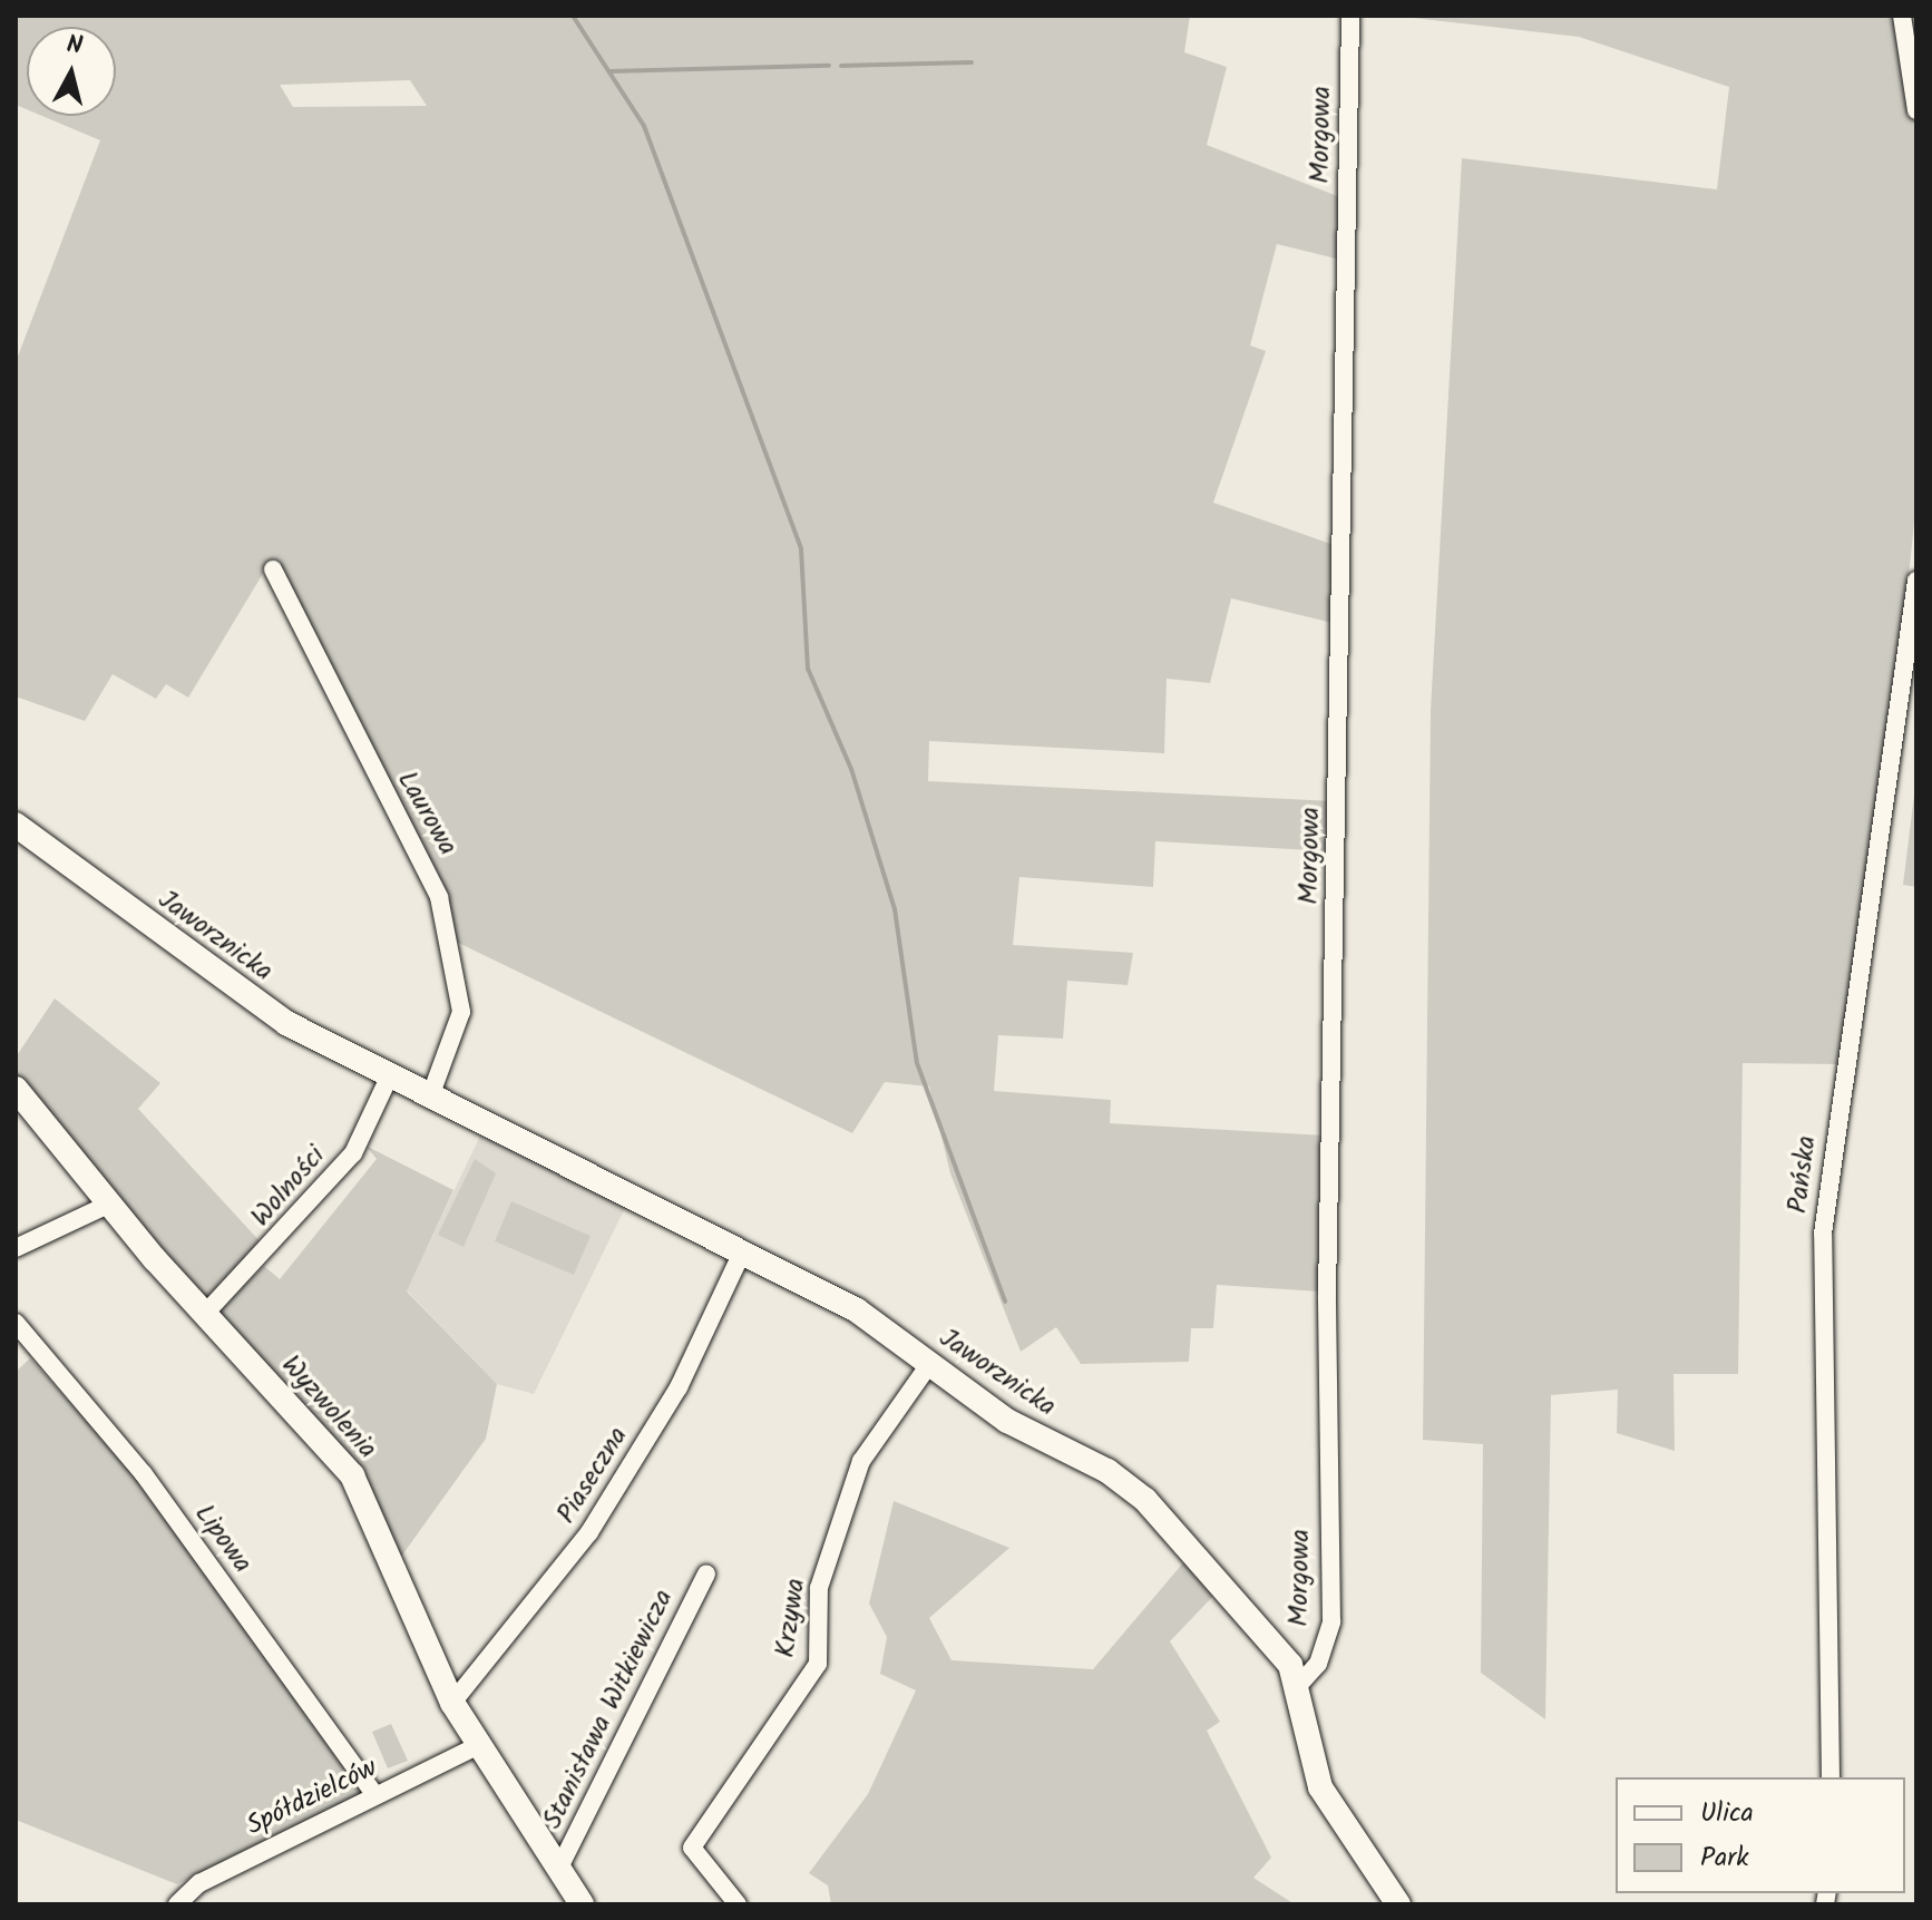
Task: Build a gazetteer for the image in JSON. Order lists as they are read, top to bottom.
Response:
{
  "streets": {
    "street": [
      "Morgowa",
      "Laurowa",
      "Jaworznicka",
      "Pańska",
      "Wolności",
      "Wyzwolenia",
      "Piaseczna",
      "Lipowa",
      "Krzywa",
      "Stanisława Witkiewicza",
      "Spółdzielców"
    ]
  },
  "crossings": [
    ["Morgowa", "Jaworznicka"],
    ["Laurowa", "Jaworznicka"],
    ["Jaworznicka", "Wolności"],
    ["Jaworznicka", "Piaseczna"],
    ["Jaworznicka", "Krzywa"],
    ["Wolności", "Wyzwolenia"],
    ["Wyzwolenia", "Piaseczna"],
    ["Wyzwolenia", "Stanisława Witkiewicza"],
    ["Wyzwolenia", "Spółdzielców"],
    ["Lipowa", "Spółdzielców"]
  ],
  "legend": ["Ulica", "Park"],
  "north": "top"
}
